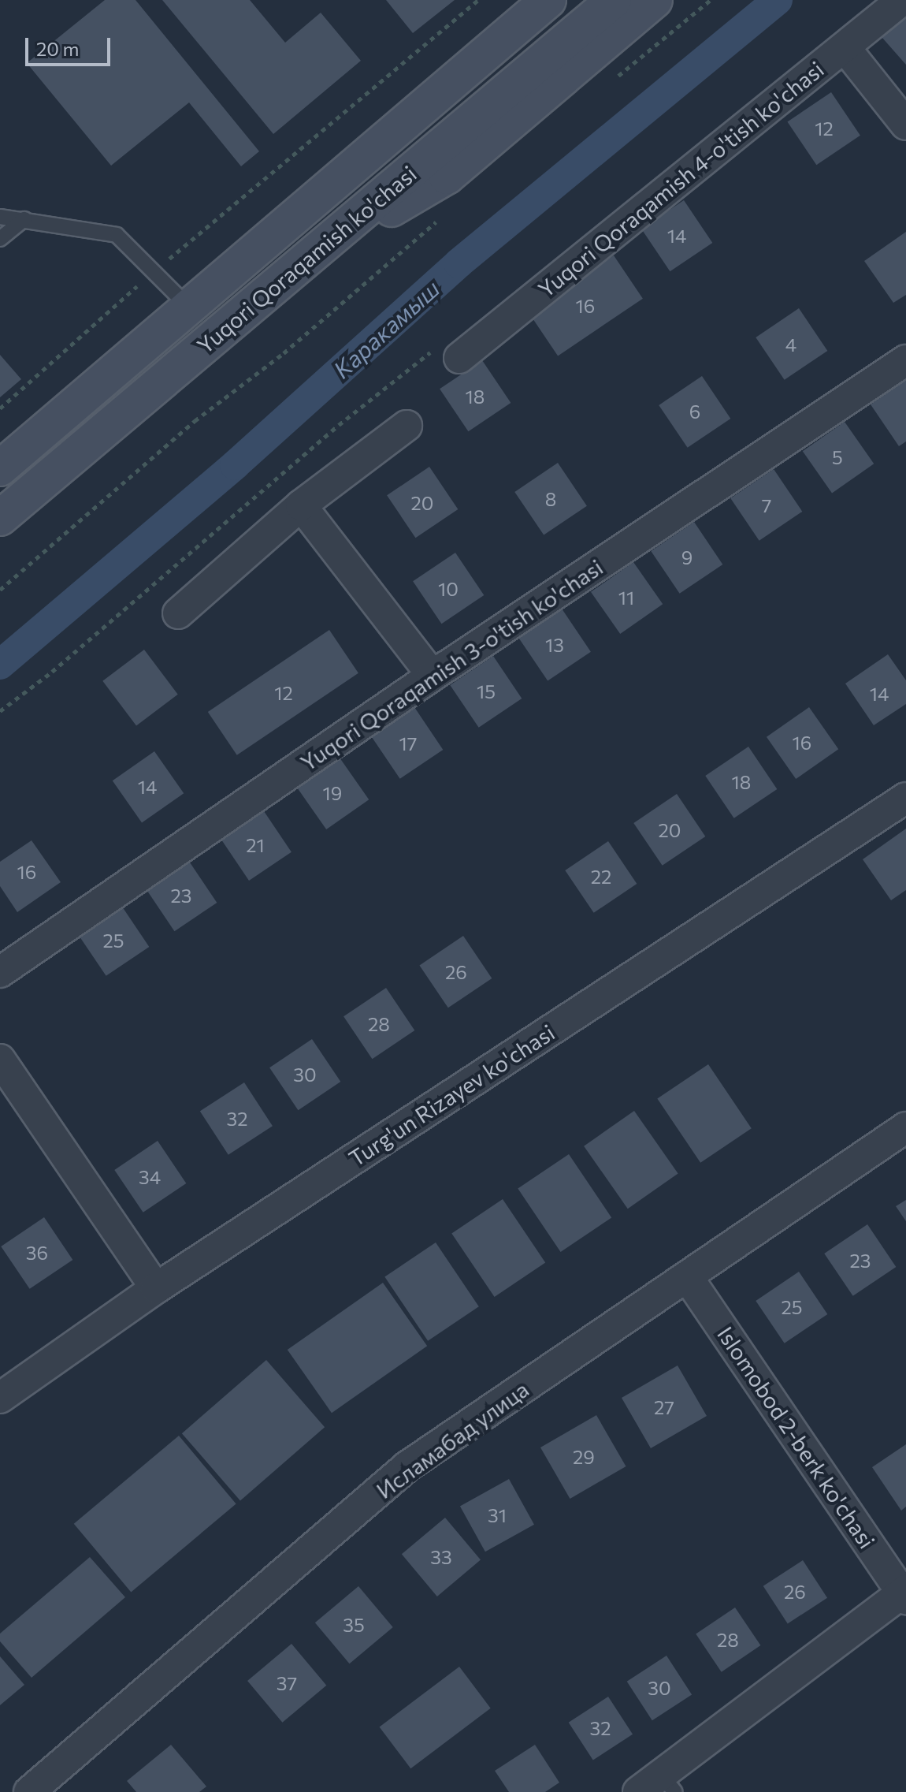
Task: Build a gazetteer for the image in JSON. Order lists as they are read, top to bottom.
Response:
{
  "streets": {
    "main road": ["Yuqori Qoraqamish ko'chasi"],
    "street": [
      "Yuqori Qoraqamish 4-o'tish ko'chasi",
      "Yuqori Qoraqamish 3-o'tish ko'chasi",
      "Turg'un Rizayev ko'chasi",
      "Islomobod 2-berk ko'chasi",
      "Исламабад улица"
    ]
  },
  "crossings": [
    ["Islomobod 2-berk ko'chasi", "Исламабад улица"]
  ],
  "water": ["Каракамыш"],
  "house_numbers": [
    "12",
    "14",
    "16",
    "4",
    "18",
    "6",
    "5",
    "8",
    "20",
    "7",
    "9",
    "10",
    "11",
    "13",
    "15",
    "12",
    "14",
    "16",
    "17",
    "18",
    "14",
    "19",
    "20",
    "21",
    "16",
    "22",
    "23",
    "25",
    "26",
    "28",
    "30",
    "32",
    "34",
    "36",
    "23",
    "25",
    "27",
    "29",
    "31",
    "33",
    "26",
    "35",
    "28",
    "37",
    "30",
    "32"
  ],
  "scale_bar": "20 m"
}
